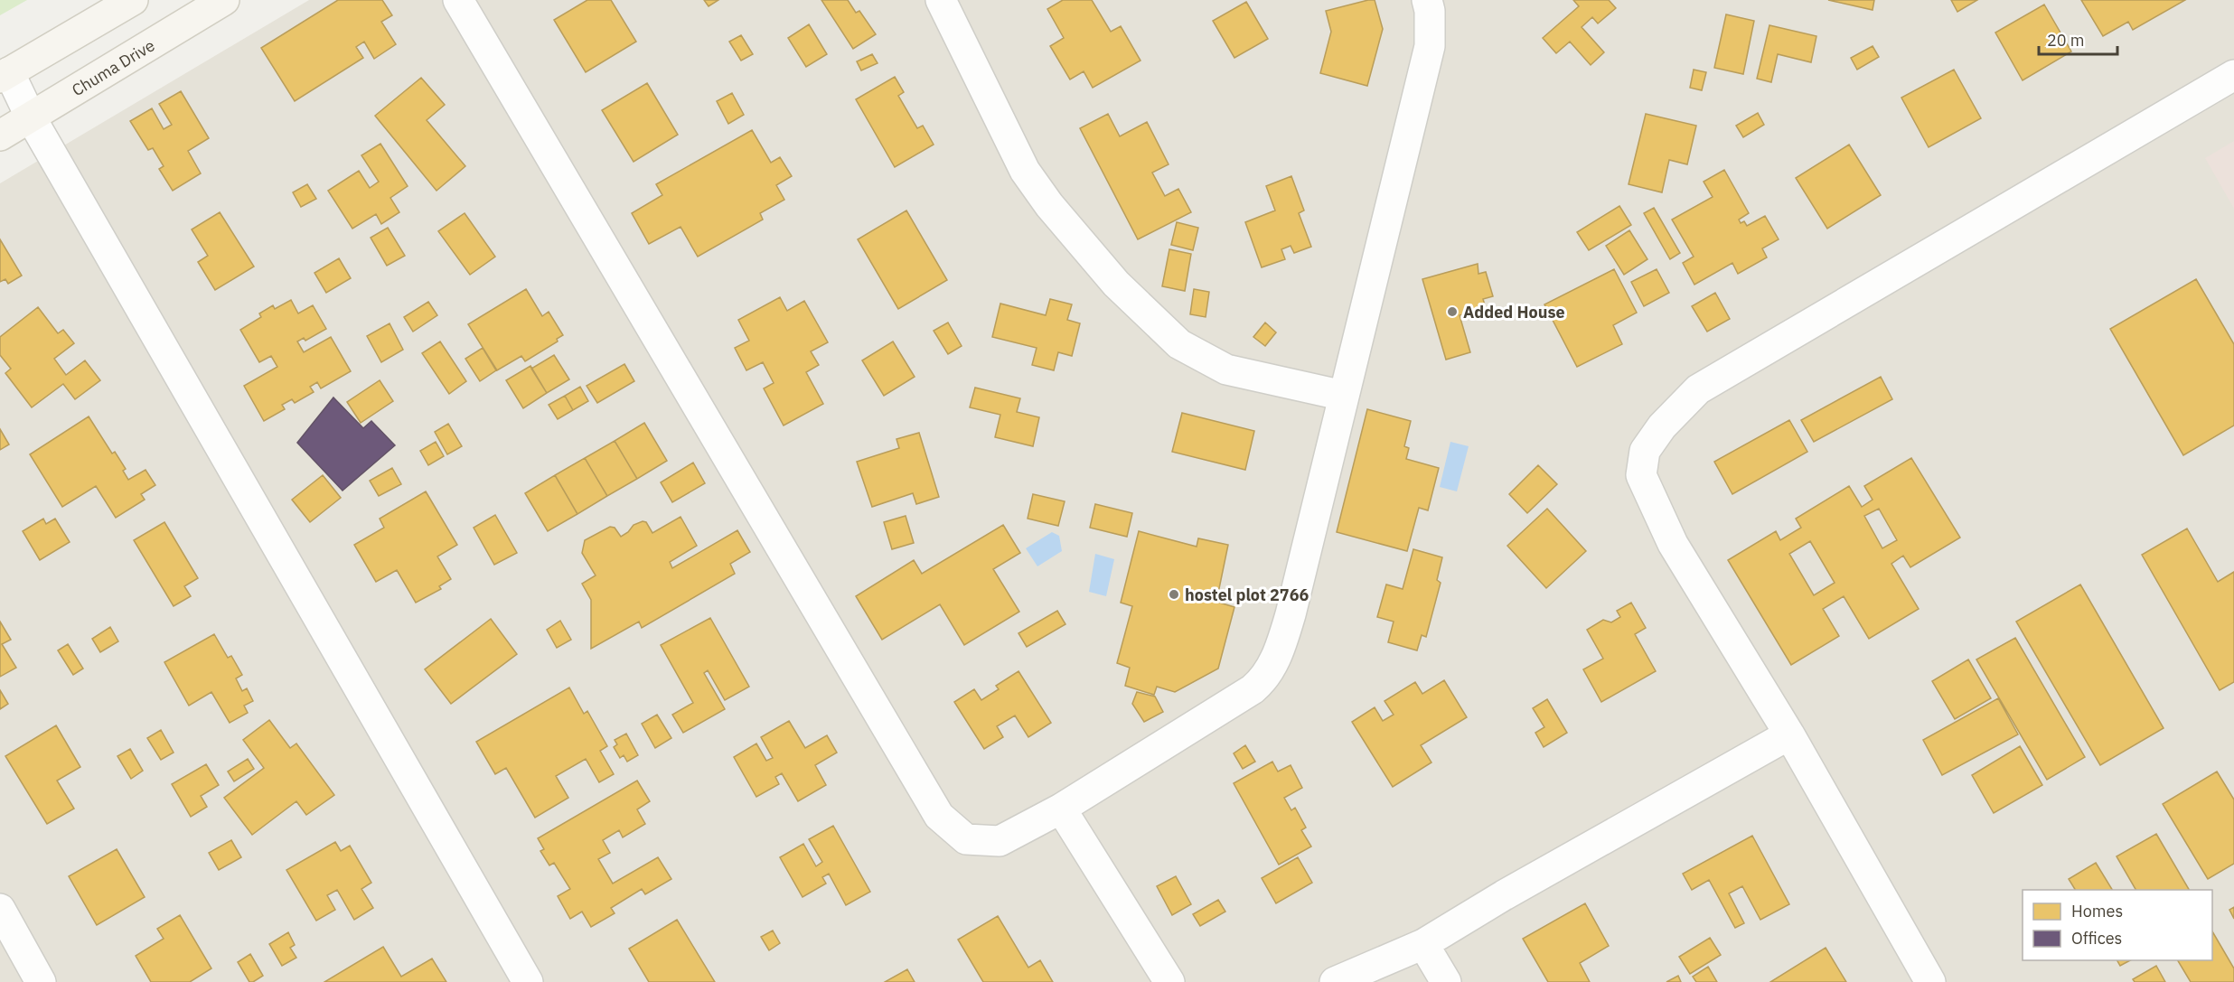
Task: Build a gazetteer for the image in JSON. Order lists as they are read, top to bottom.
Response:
{
  "streets": {
    "main road": ["Chuma Drive"]
  },
  "places": ["Added House", "hostel plot 2766"],
  "legend": ["Homes", "Offices"],
  "scale_bar": "20 m"
}
